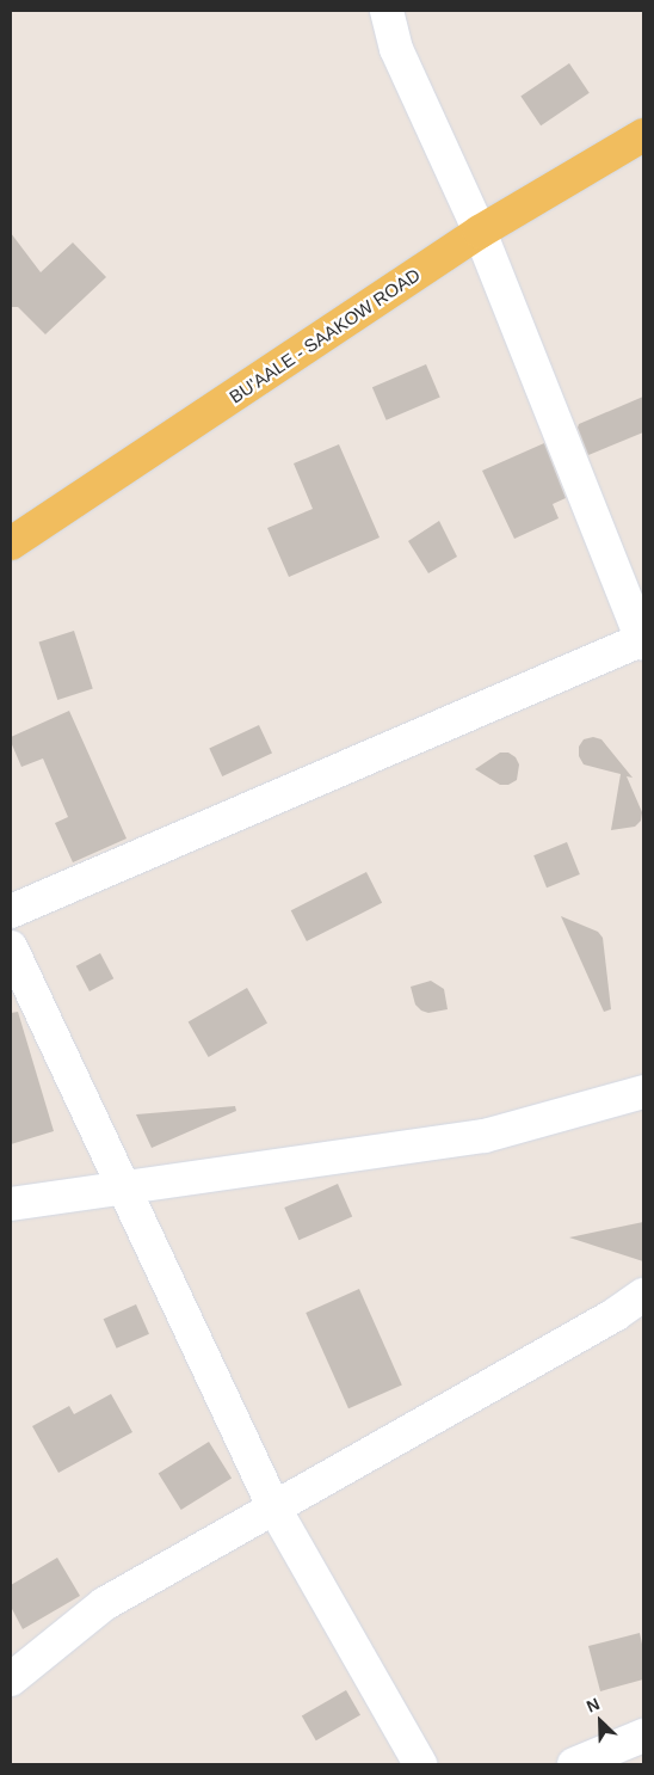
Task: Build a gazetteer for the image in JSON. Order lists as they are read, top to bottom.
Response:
{
  "streets": {
    "main road": ["BU'AALE - SAAKOW ROAD"]
  },
  "north": "top left"
}
